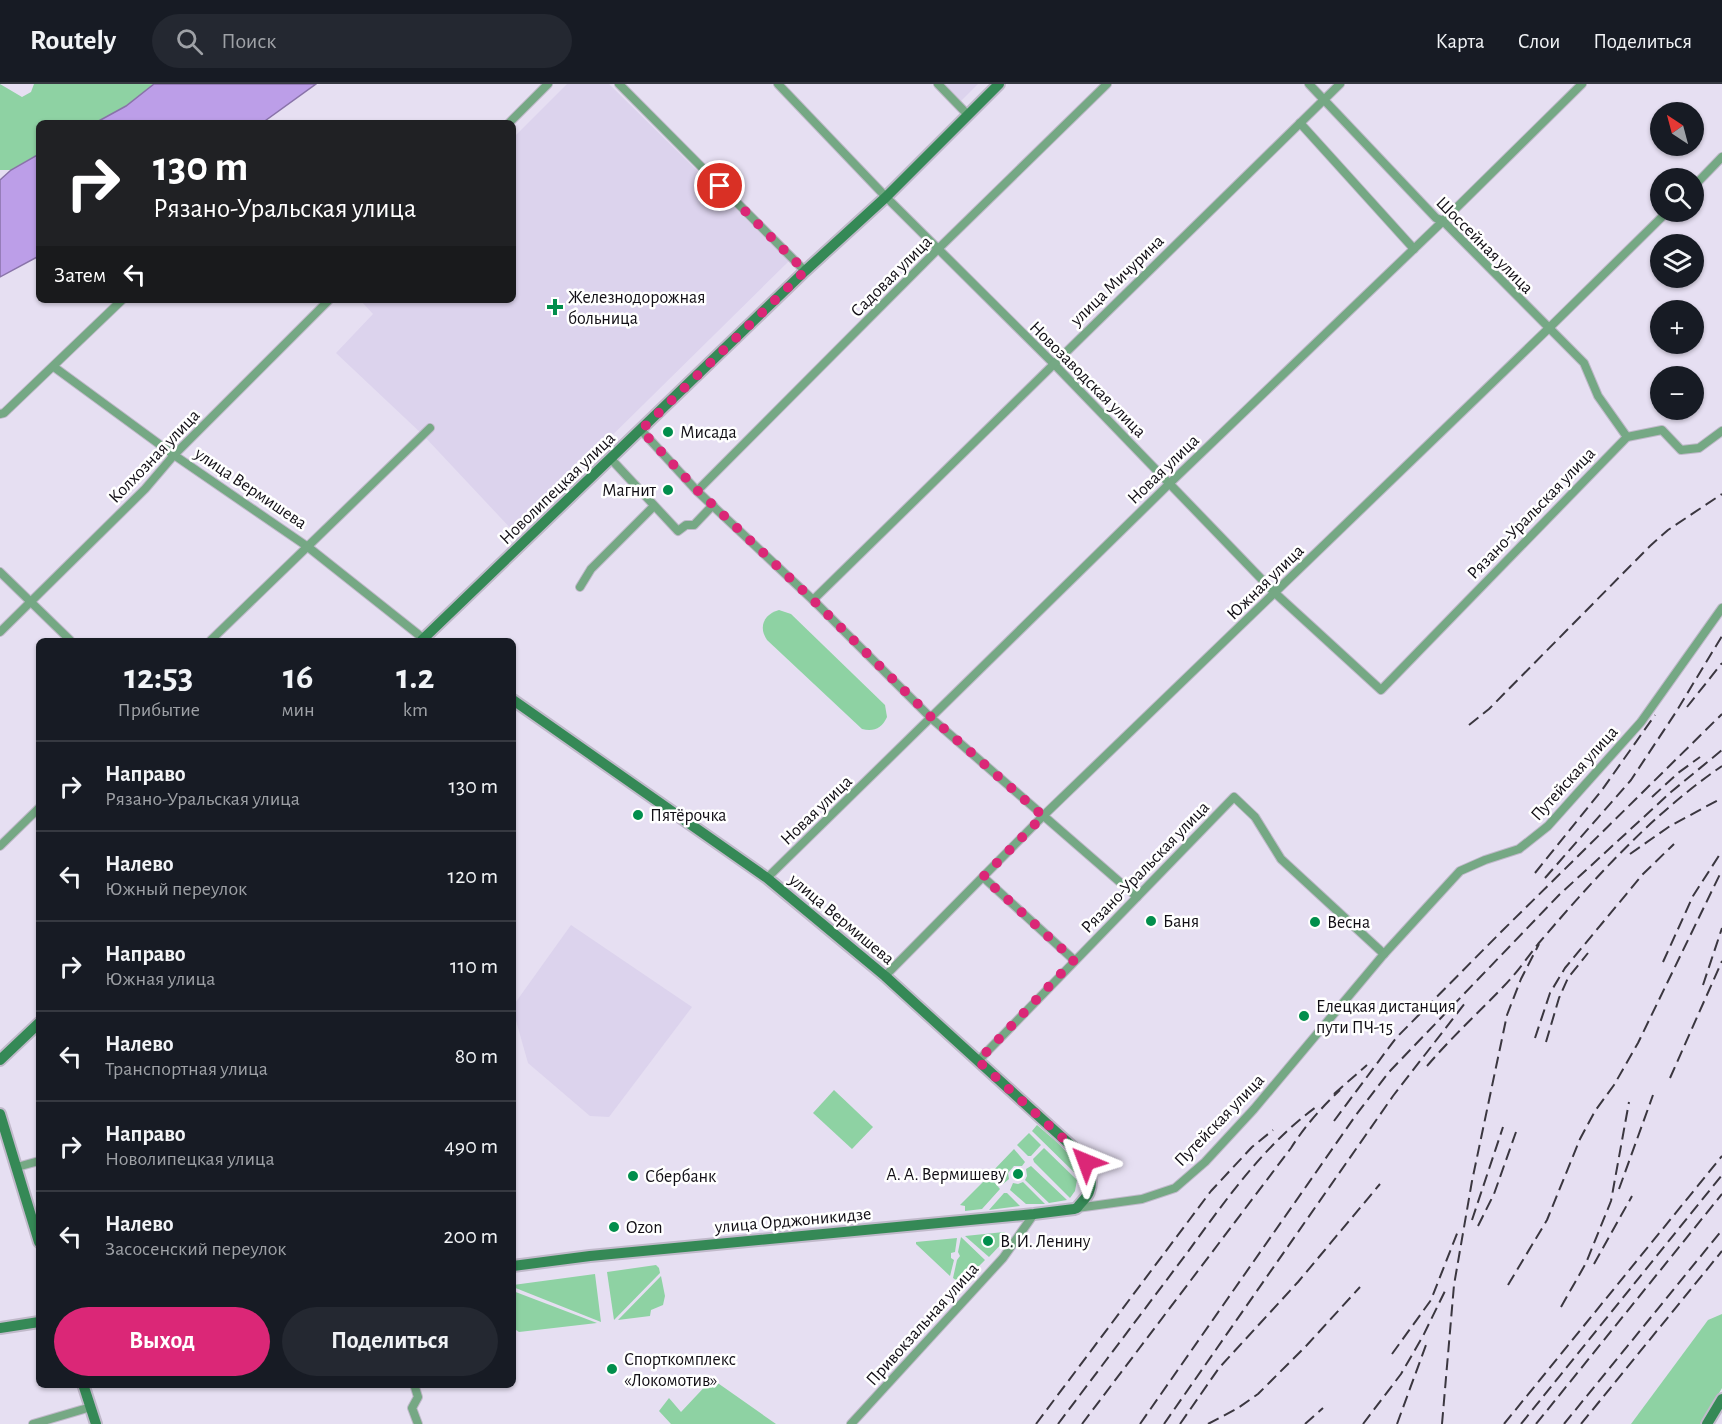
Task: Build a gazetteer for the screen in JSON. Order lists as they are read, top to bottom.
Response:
{
  "streets": {
    "street": [
      "Шоссейная улица",
      "Садовая улица",
      "улица Мичурина",
      "Новозаводская улица",
      "Колхозная улица",
      "Новая улица",
      "улица Вермишева",
      "Новолипецкая улица",
      "Рязано-Уральская улица",
      "Южная улица",
      "Путейская улица",
      "улица Орджоникидзе",
      "Привокзальная улица"
    ]
  },
  "crossings": [
    ["Шоссейная улица", "улица Мичурина"],
    ["Шоссейная улица", "Новая улица"],
    ["Шоссейная улица", "Рязано-Уральская улица"],
    ["Шоссейная улица", "Южная улица"],
    ["Садовая улица", "Новозаводская улица"],
    ["улица Мичурина", "Новозаводская улица"],
    ["Новозаводская улица", "Новая улица"],
    ["Новозаводская улица", "Новолипецкая улица"],
    ["Новозаводская улица", "Рязано-Уральская улица"],
    ["Новозаводская улица", "Южная улица"],
    ["Колхозная улица", "улица Вермишева"],
    ["Новая улица", "улица Вермишева"],
    ["улица Вермишева", "Рязано-Уральская улица"],
    ["улица Вермишева", "Южная улица"],
    ["улица Вермишева", "Путейская улица"],
    ["улица Вермишева", "улица Орджоникидзе"],
    ["Рязано-Уральская улица", "Путейская улица"],
    ["Путейская улица", "улица Орджоникидзе"],
    ["улица Орджоникидзе", "Привокзальная улица"]
  ],
  "places": {
    "health": ["Железнодорожная больница"],
    "other": [
      "Мисада",
      "Магнит",
      "Пятёрочка",
      "Баня",
      "Весна",
      "Елецкая дистанция пути ПЧ-15",
      "А. А. Вермишеву",
      "Сбербанк",
      "Ozon",
      "В. И. Ленину",
      "Спорткомплекс «Локомотив»"
    ]
  },
  "north": "top left",
  "page": {
    "header": "Routely",
    "search": "Поиск",
    "nav": ["Карта", "Слои", "Поделиться"],
    "map_buttons": ["+", "−"],
    "turn": ["130 m", "Рязано-Уральская улица"],
    "then": "Затем",
    "eta": [
      "12:53",
      "Прибытие",
      "16",
      "мин",
      "1.2",
      "km"
    ],
    "list": [
      {
        "name": "Направо",
        "note": "Рязано-Уральская улица",
        "value": "130 m"
      },
      {
        "name": "Налево",
        "note": "Южный переулок",
        "value": "120 m"
      },
      {
        "name": "Направо",
        "note": "Южная улица",
        "value": "110 m"
      },
      {
        "name": "Налево",
        "note": "Транспортная улица",
        "value": "80 m"
      },
      {
        "name": "Направо",
        "note": "Новолипецкая улица",
        "value": "490 m"
      },
      {
        "name": "Налево",
        "note": "Засосенский переулок",
        "value": "200 m"
      }
    ],
    "buttons": ["Выход", "Поделиться"]
  }
}
